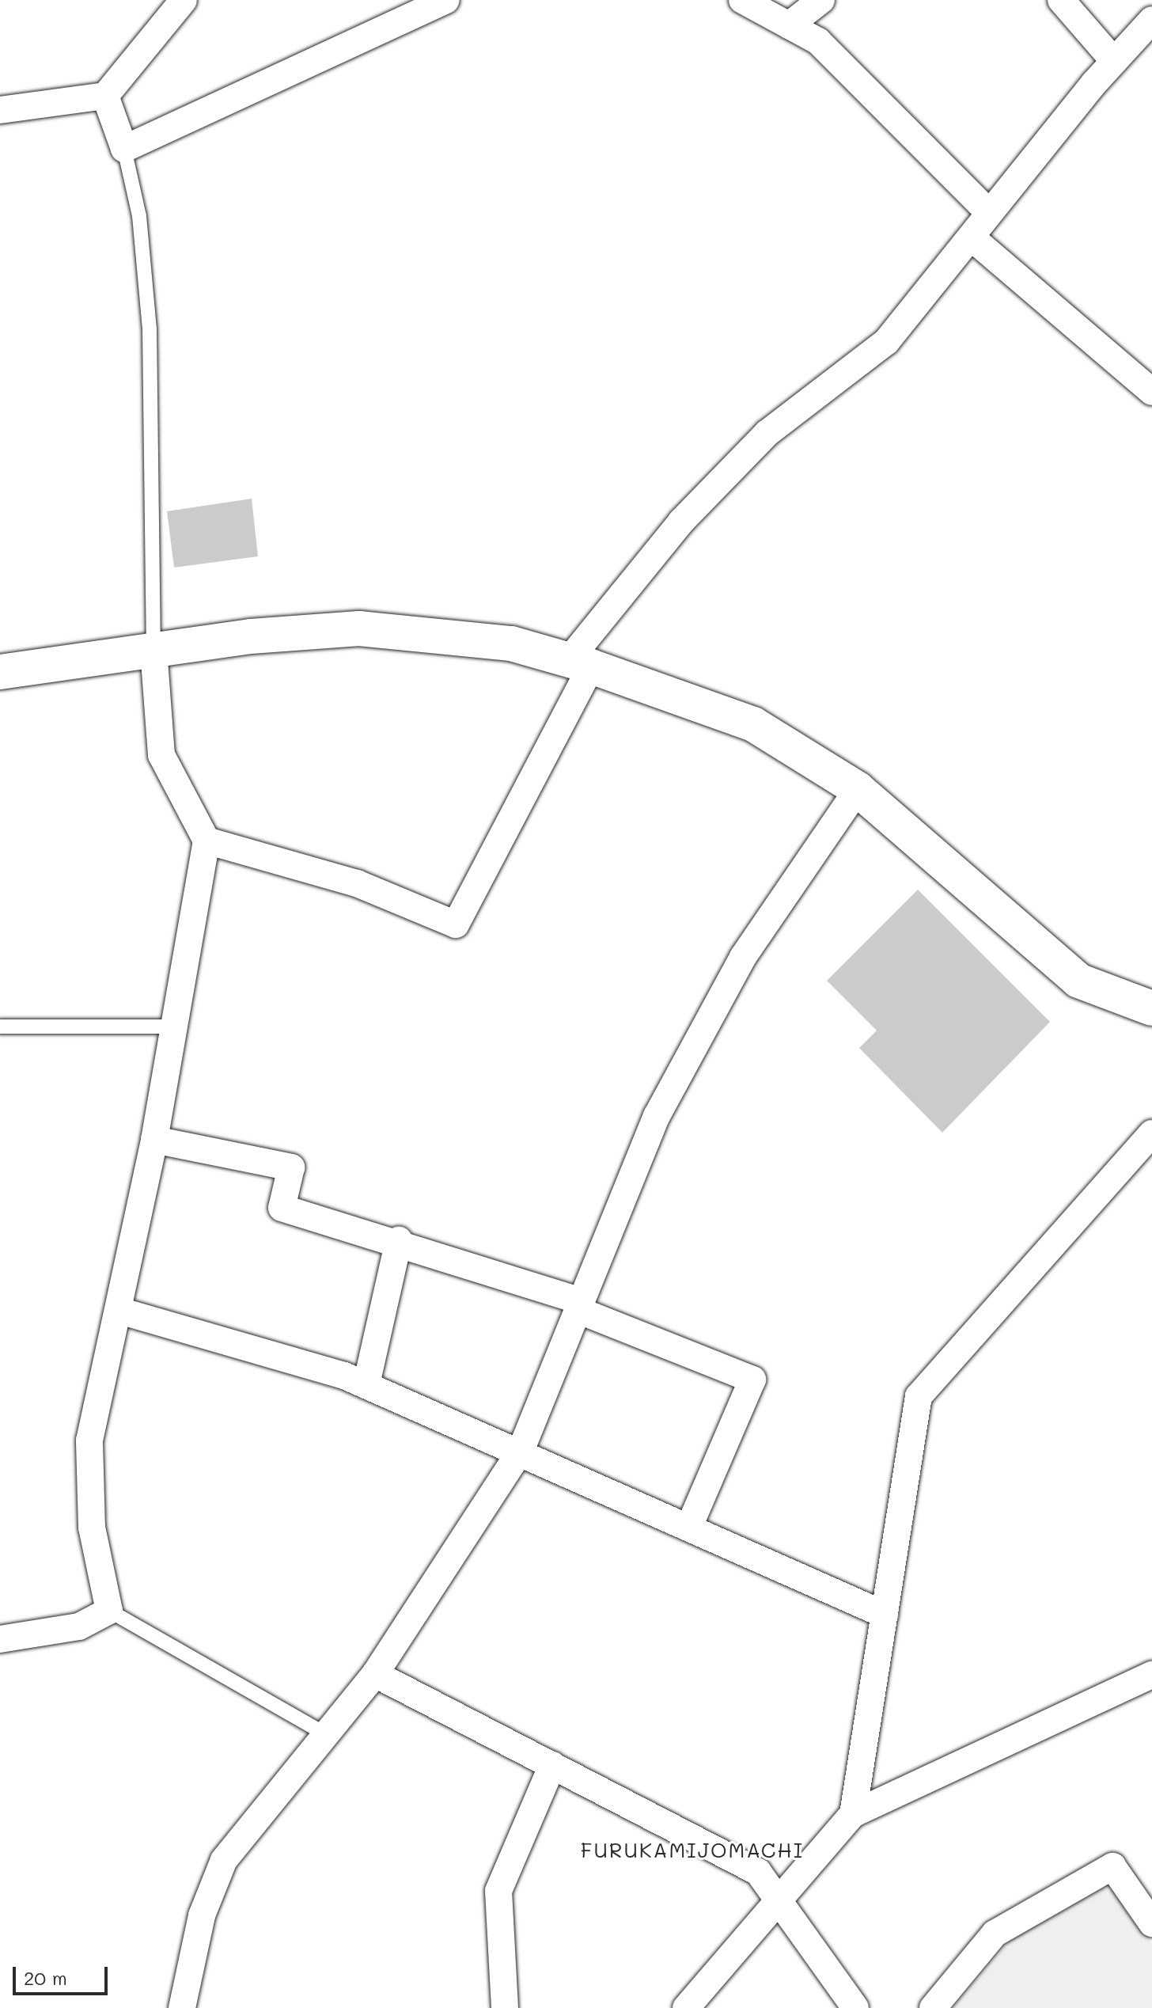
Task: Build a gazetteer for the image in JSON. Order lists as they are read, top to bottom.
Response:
{
  "districts": ["FURUKAMIJOMACHI"],
  "scale_bar": "20 m"
}
